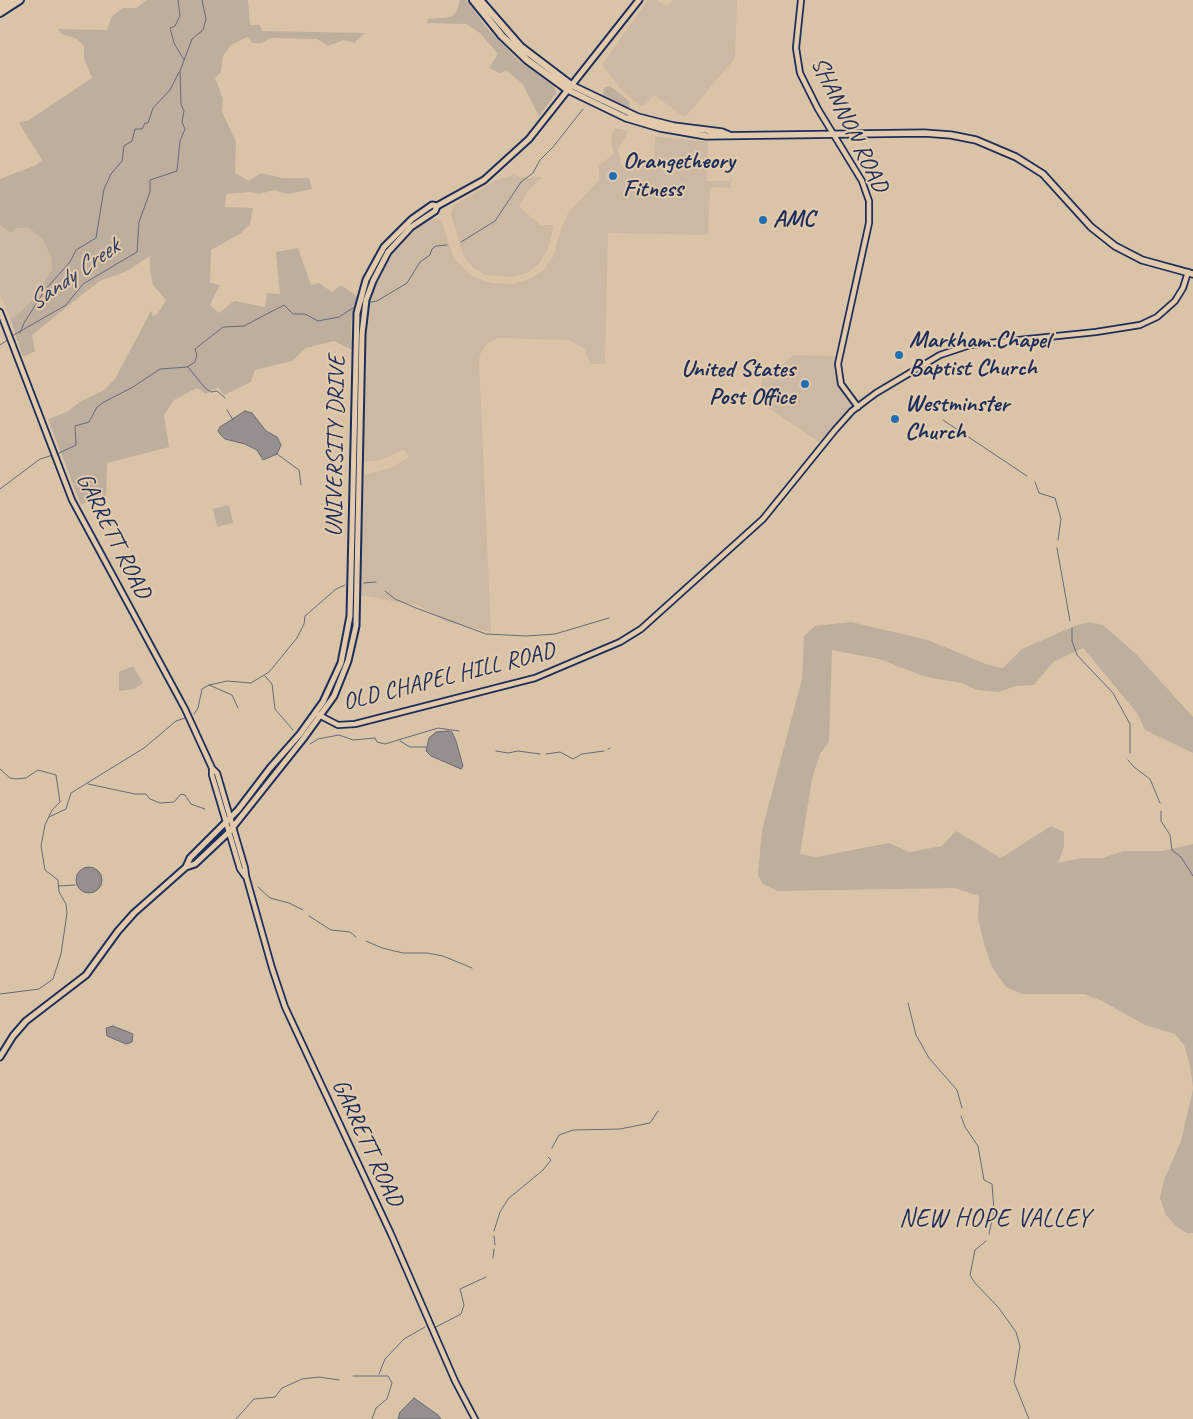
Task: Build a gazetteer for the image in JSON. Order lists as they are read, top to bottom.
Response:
{
  "streets": {
    "main road": ["UNIVERSITY DRIVE", "OLD CHAPEL HILL ROAD"],
    "street": ["SHANNON ROAD", "GARRETT ROAD"]
  },
  "crossings": [
    ["SHANNON ROAD", "OLD CHAPEL HILL ROAD"],
    ["UNIVERSITY DRIVE", "OLD CHAPEL HILL ROAD"],
    ["GARRETT ROAD", "OLD CHAPEL HILL ROAD"]
  ],
  "districts": ["NEW HOPE VALLEY"],
  "water": ["Sandy Creek"],
  "places": [
    "Orangetheory Fitness",
    "AMC",
    "Markham Chapel Baptist Church",
    "United States Post Office",
    "Westminster Church"
  ]
}
